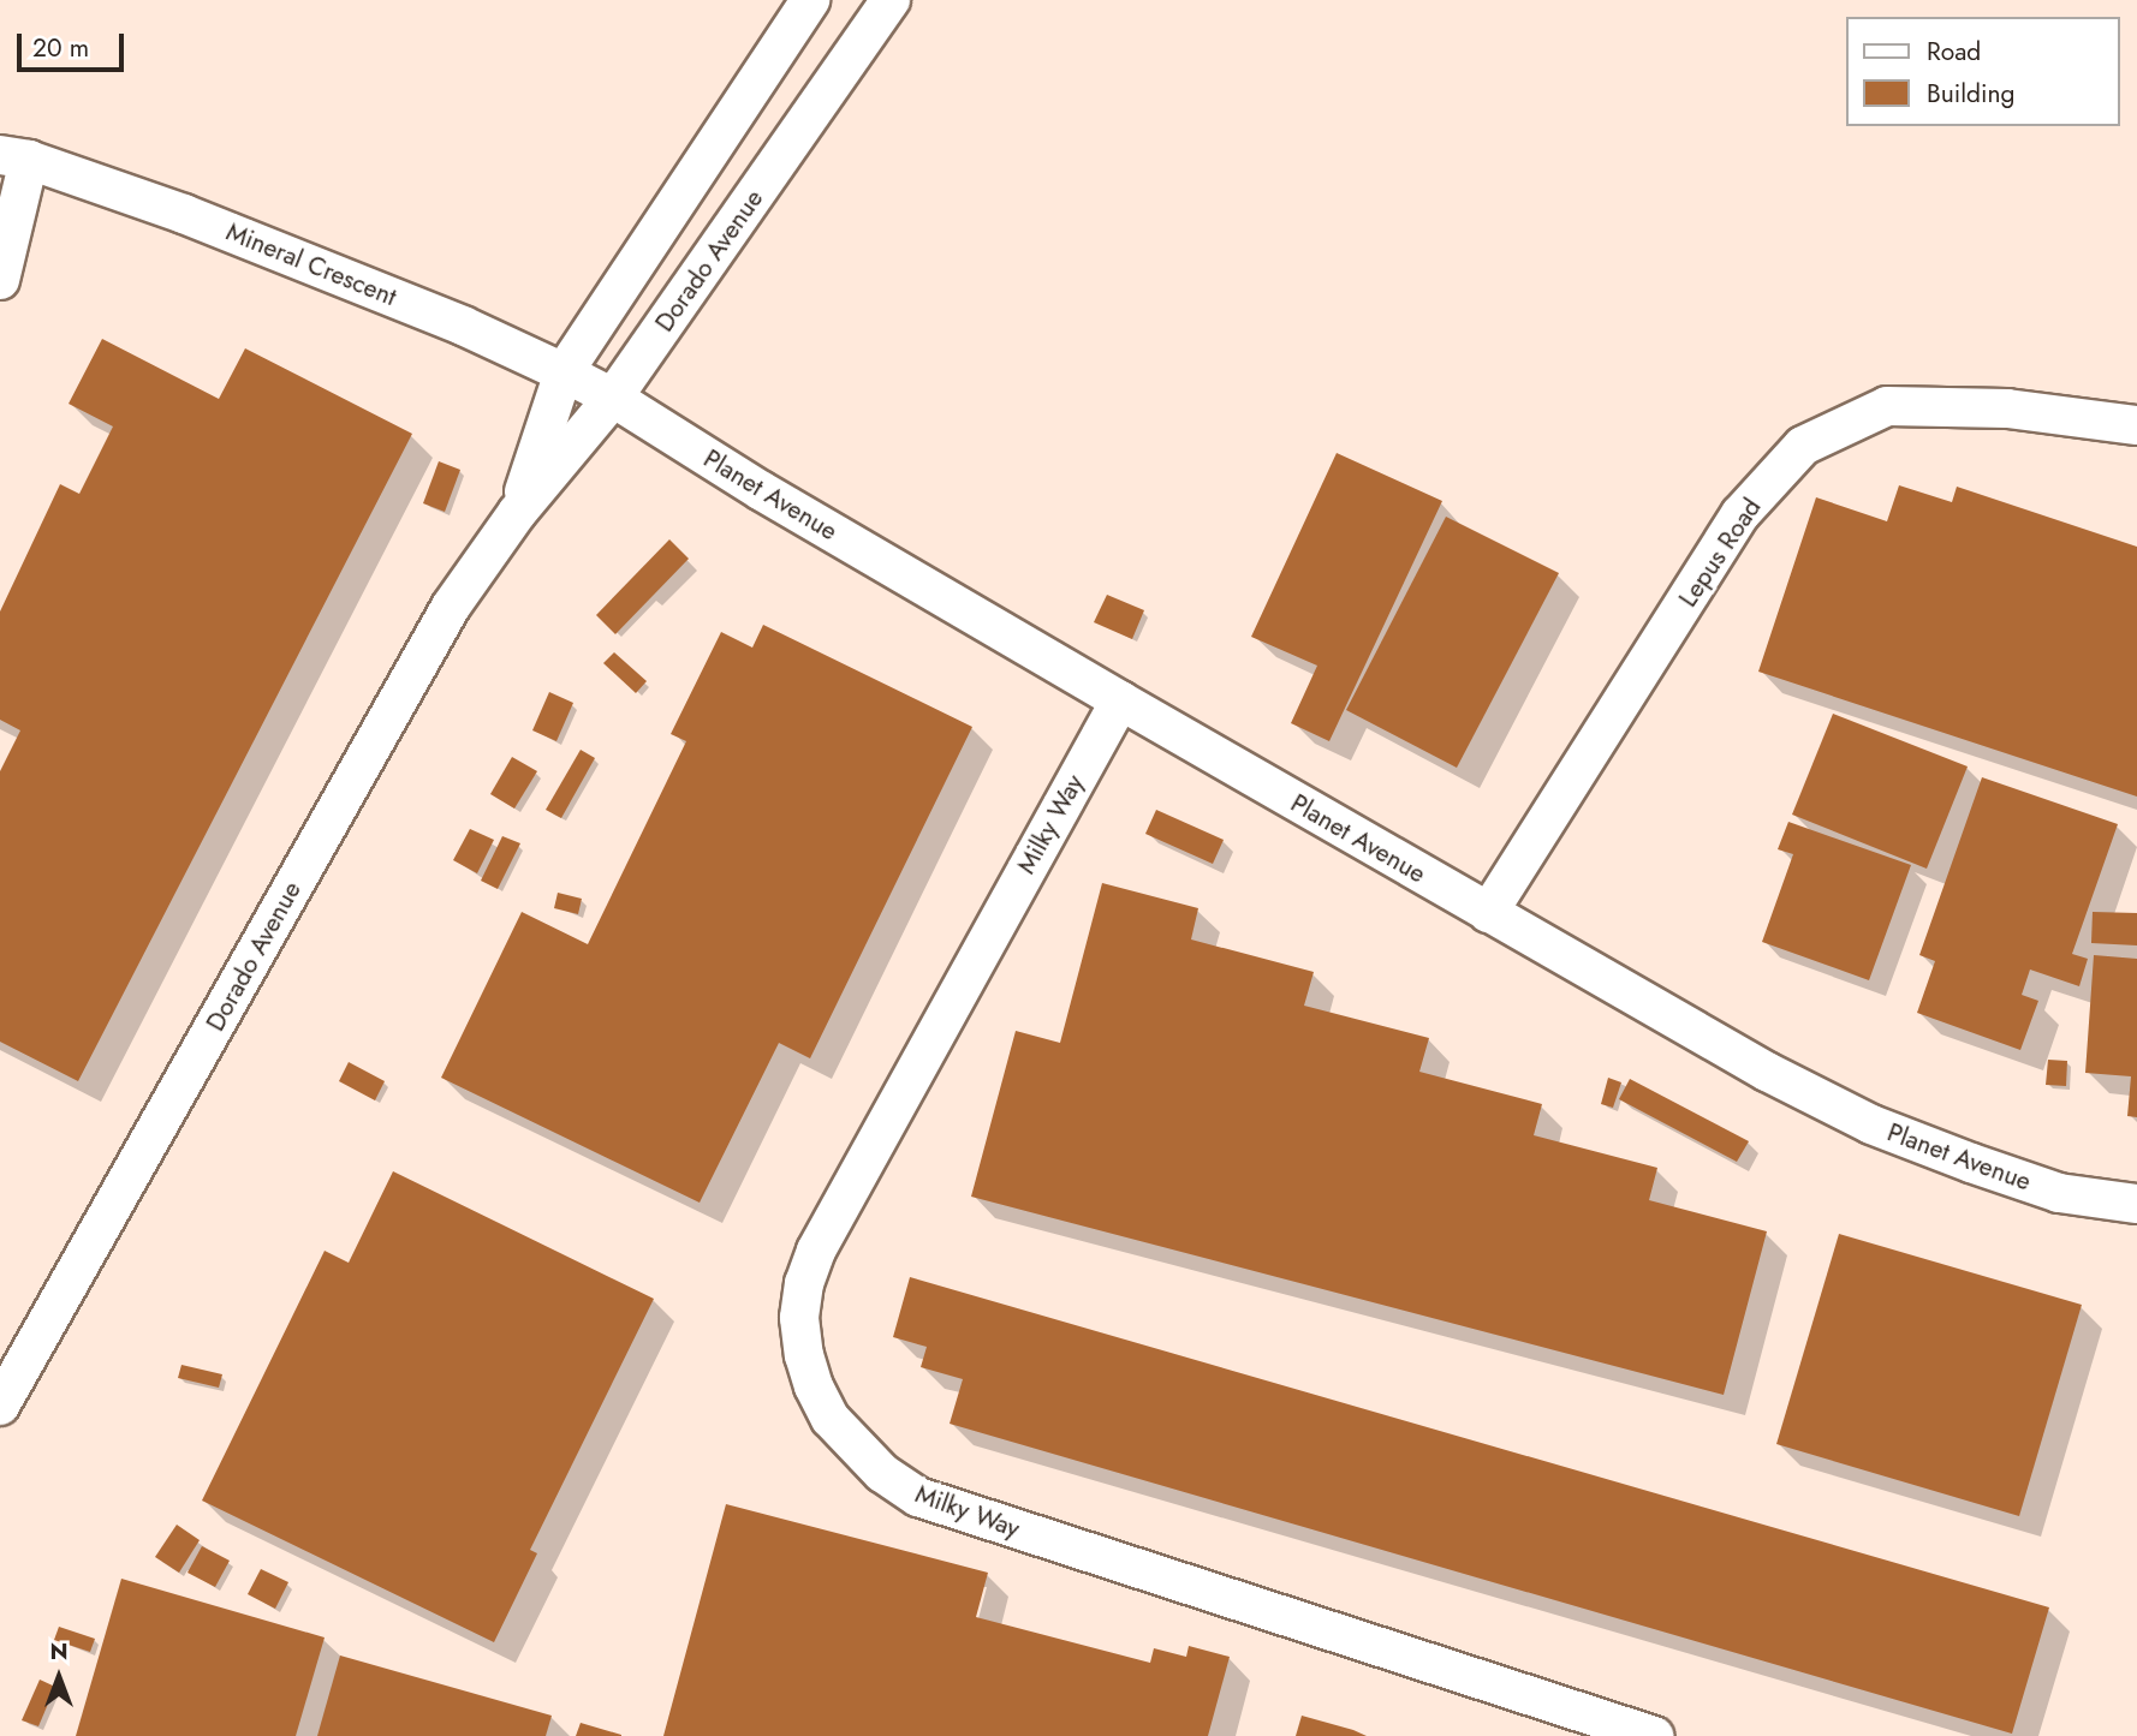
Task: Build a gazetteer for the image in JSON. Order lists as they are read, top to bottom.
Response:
{
  "streets": {
    "street": [
      "Dorado Avenue",
      "Mineral Crescent",
      "Planet Avenue",
      "Lepus Road",
      "Milky Way"
    ]
  },
  "crossings": [
    ["Dorado Avenue", "Mineral Crescent"],
    ["Dorado Avenue", "Planet Avenue"],
    ["Mineral Crescent", "Planet Avenue"],
    ["Planet Avenue", "Lepus Road"],
    ["Planet Avenue", "Milky Way"]
  ],
  "legend": ["Road", "Building"],
  "scale_bar": "20 m",
  "north": "top"
}
